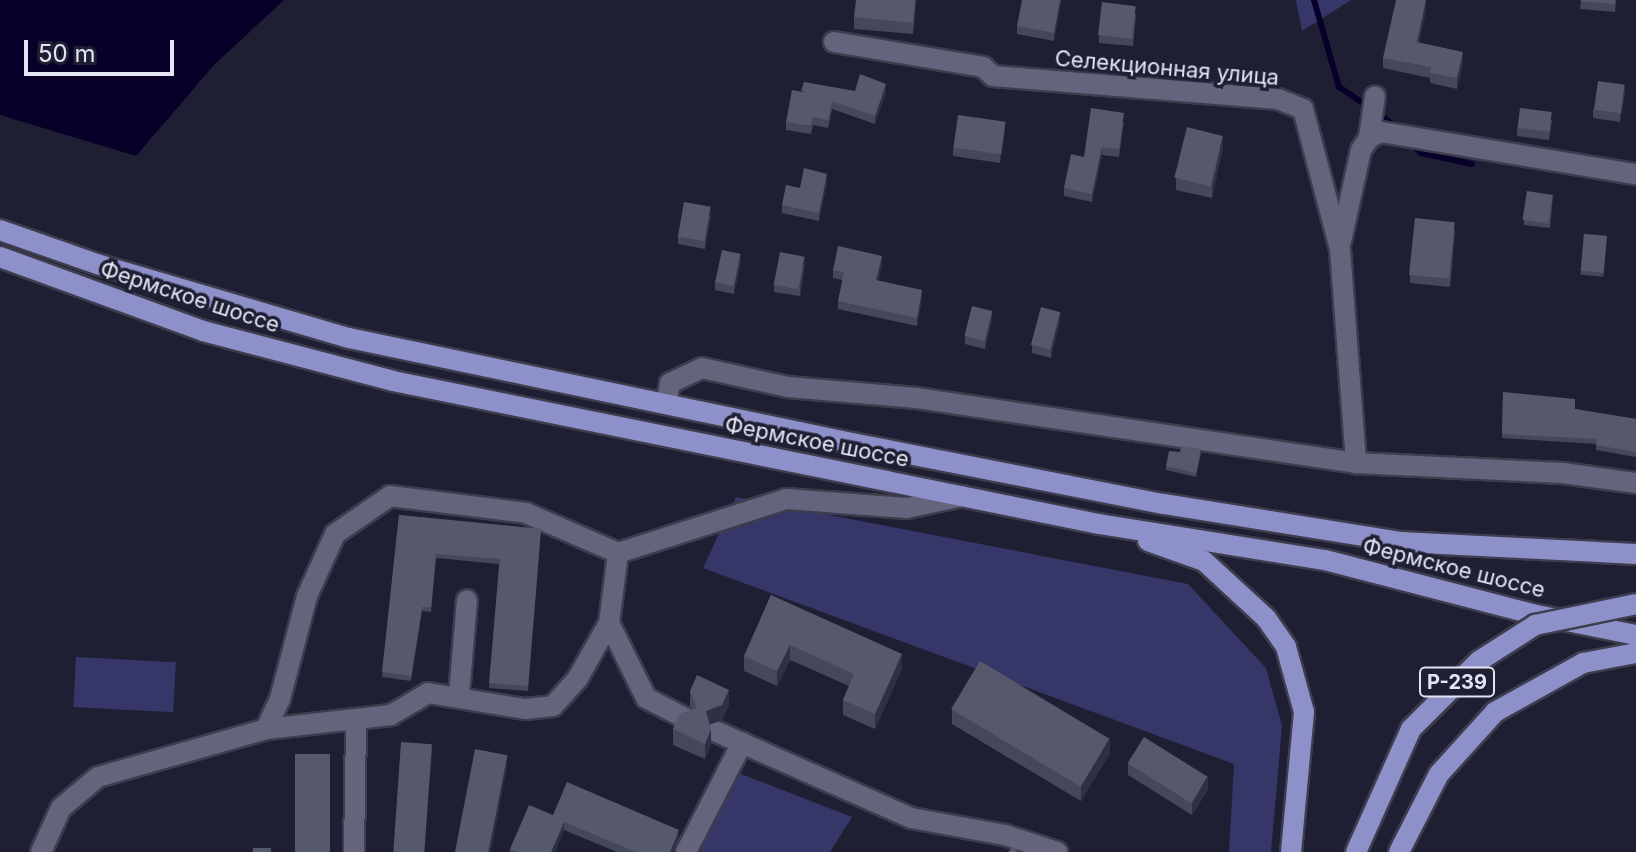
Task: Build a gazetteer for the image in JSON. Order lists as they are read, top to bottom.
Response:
{
  "streets": {
    "main road": ["Фермское шоссе", "Р-239"],
    "street": ["Селекционная улица"]
  },
  "scale_bar": "50 m"
}
